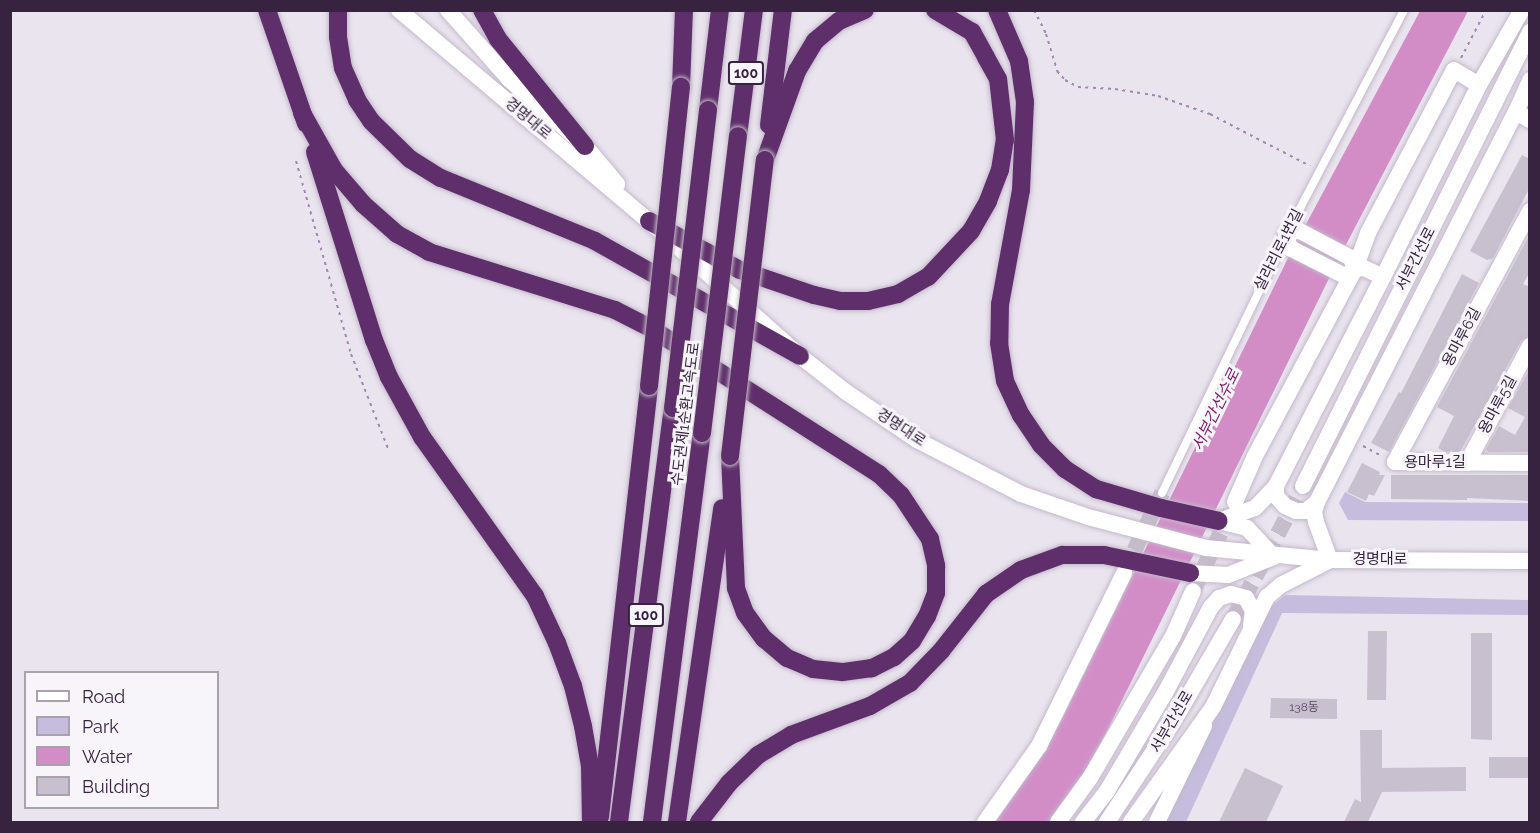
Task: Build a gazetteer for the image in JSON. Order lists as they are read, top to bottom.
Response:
{
  "streets": {
    "highway": ["100", "수도권제1순환고속도로"],
    "street": [
      "경명대로",
      "서부간선로",
      "용마루6길",
      "용마루5길",
      "용마루1길"
    ],
    "lane": ["살라리로1번길"]
  },
  "crossings": [
    ["용마루6길", "용마루1길"],
    ["용마루5길", "용마루1길"]
  ],
  "water": ["서부간선수로"],
  "house_numbers": ["138동"],
  "legend": [
    "Road",
    "Park",
    "Water",
    "Building"
  ]
}
